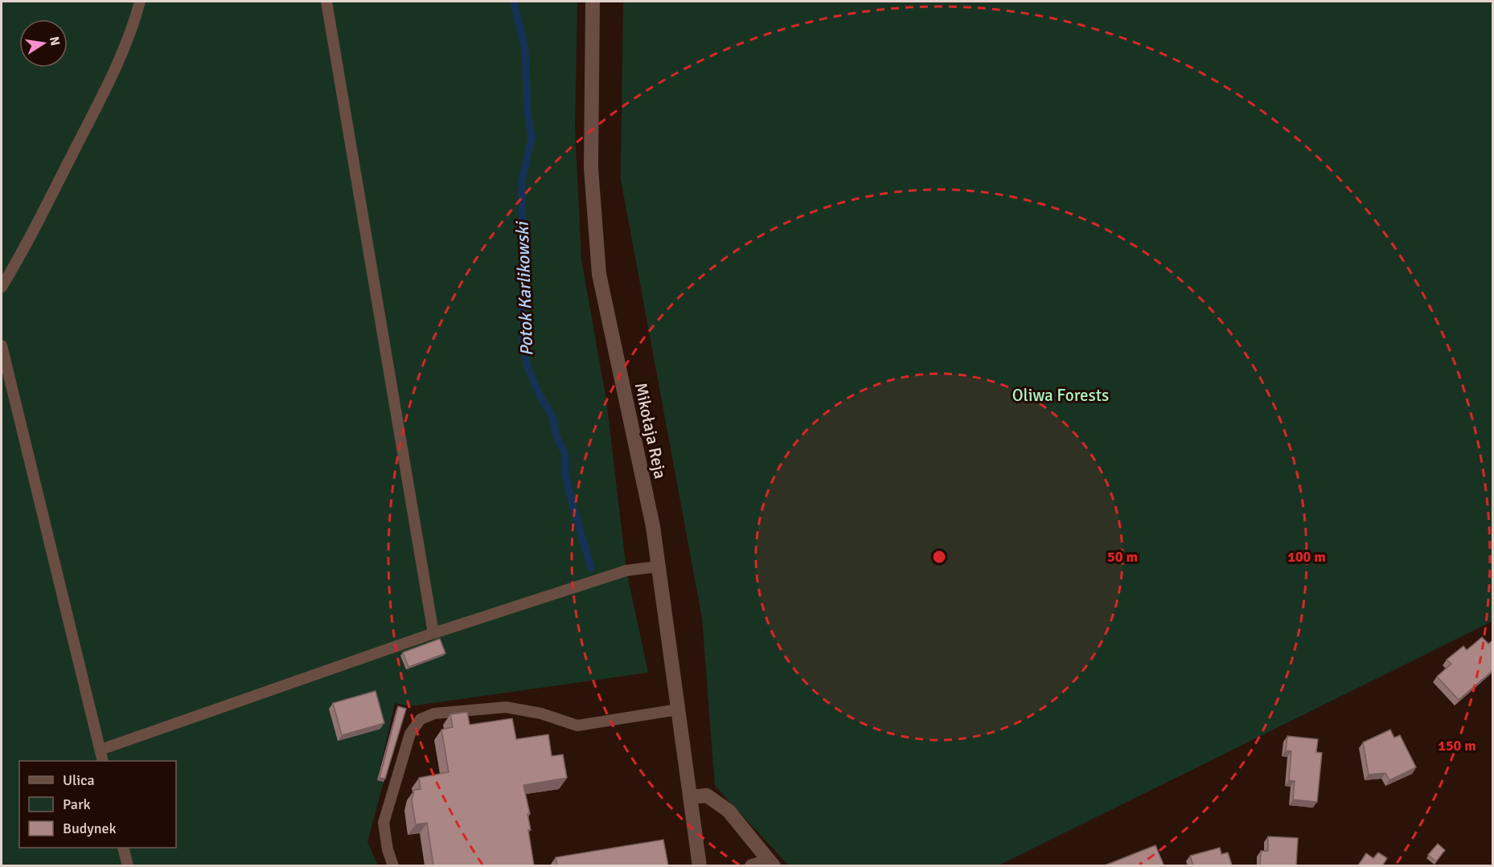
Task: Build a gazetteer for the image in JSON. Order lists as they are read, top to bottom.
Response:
{
  "streets": {
    "street": ["Mikołaja Reja"]
  },
  "water": ["Potok Karlikowski"],
  "parks": ["Oliwa Forests"],
  "legend": ["Ulica", "Park", "Budynek"],
  "north": "right",
  "rings": ["50 m", "100 m", "150 m"]
}
